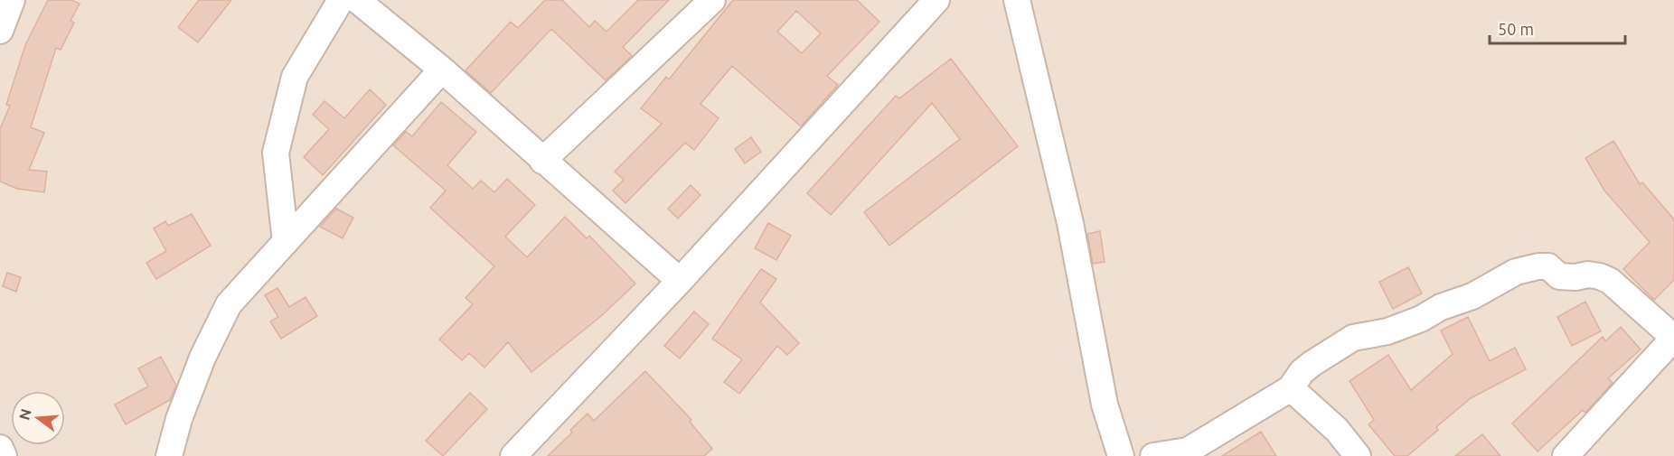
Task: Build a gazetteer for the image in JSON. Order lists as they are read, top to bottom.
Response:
{
  "scale_bar": "50 m",
  "north": "left"
}
